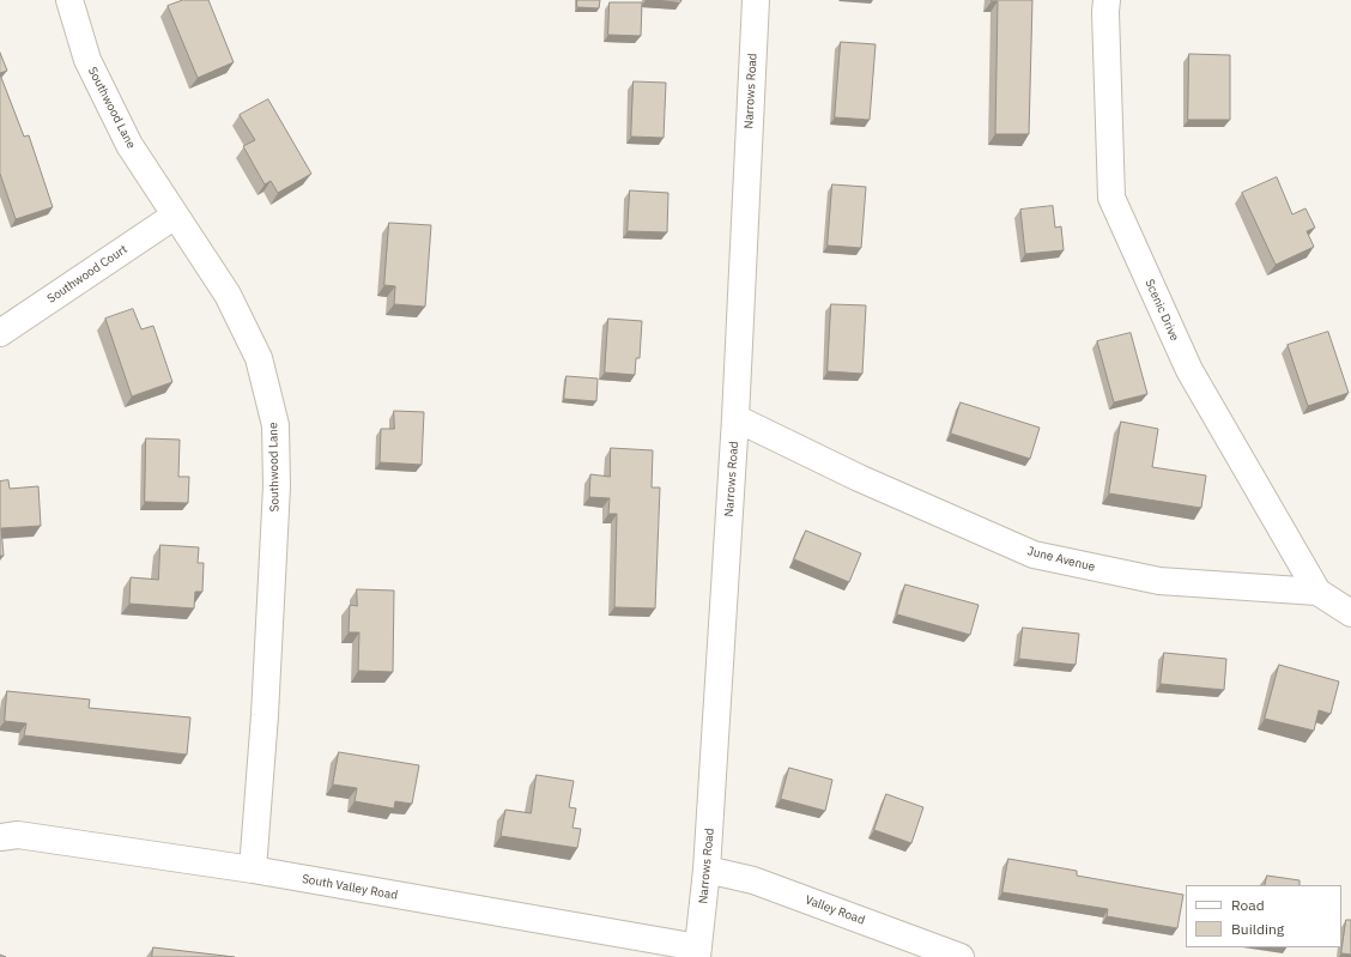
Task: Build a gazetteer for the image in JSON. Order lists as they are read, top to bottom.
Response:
{
  "streets": {
    "street": [
      "Narrows Road",
      "Southwood Lane",
      "Southwood Court",
      "Scenic Drive",
      "June Avenue",
      "South Valley Road",
      "Valley Road"
    ]
  },
  "crossings": [
    ["Narrows Road", "June Avenue"],
    ["Narrows Road", "South Valley Road"],
    ["Narrows Road", "Valley Road"],
    ["Southwood Lane", "Southwood Court"],
    ["Southwood Lane", "South Valley Road"],
    ["Scenic Drive", "June Avenue"]
  ],
  "legend": ["Road", "Building"]
}
